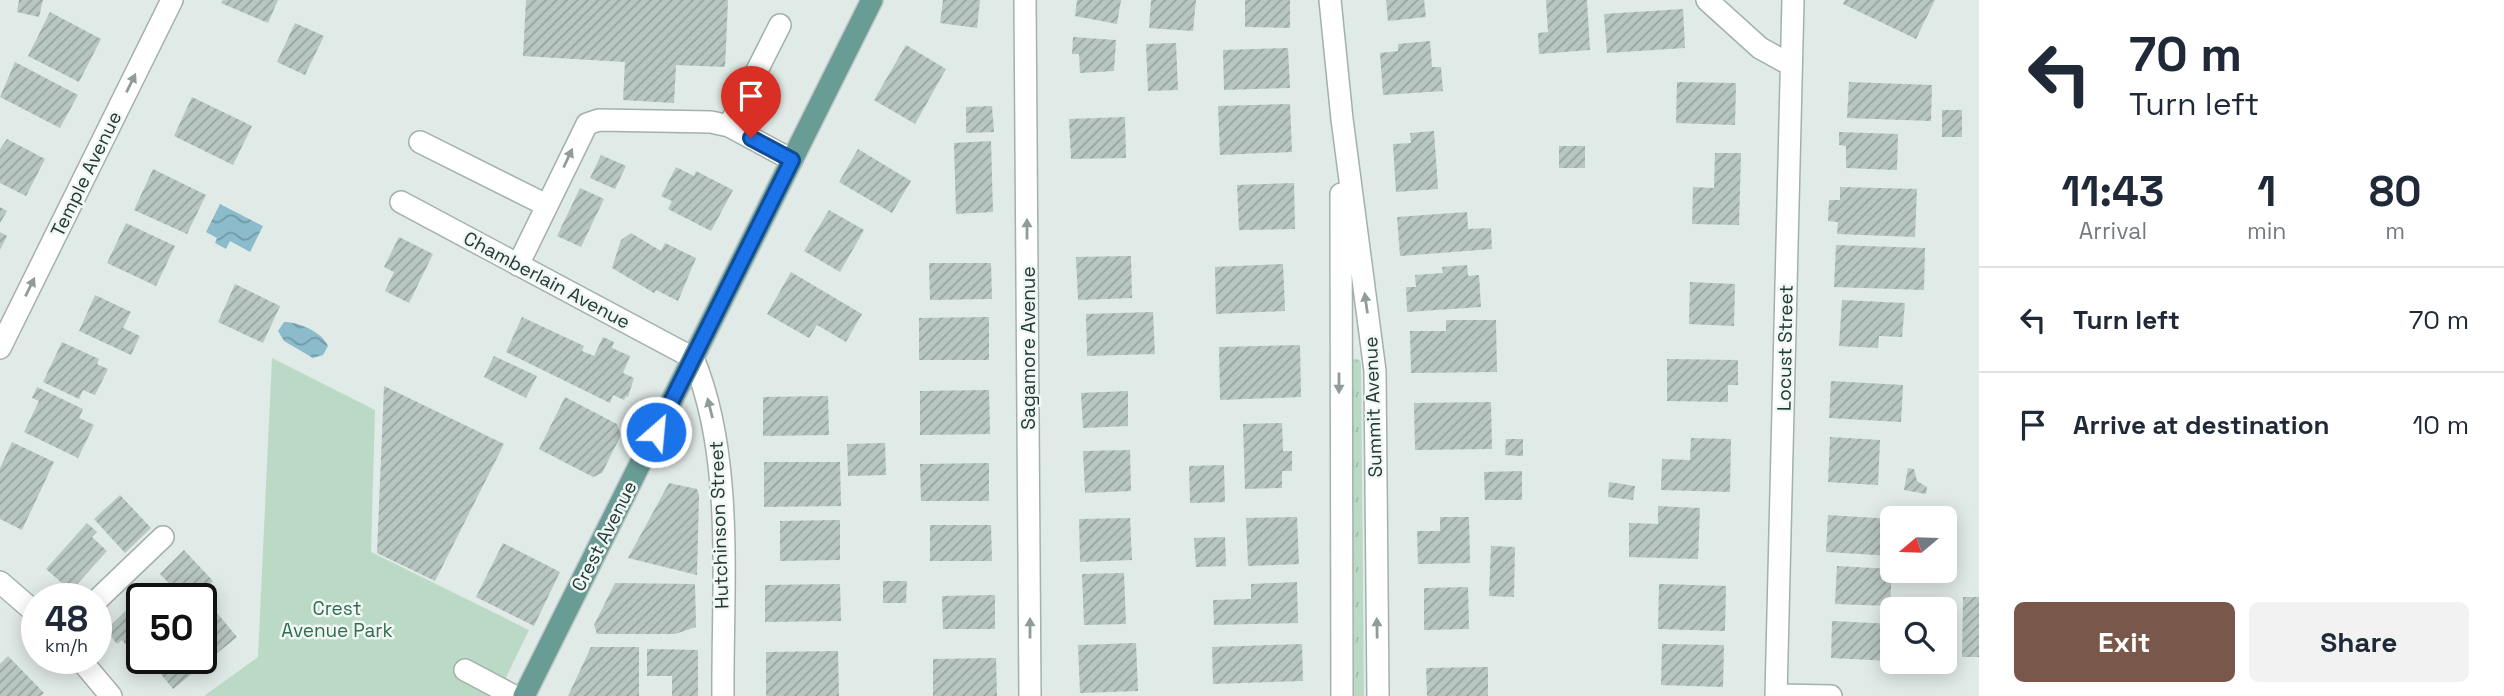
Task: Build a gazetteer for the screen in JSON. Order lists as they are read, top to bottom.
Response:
{
  "streets": {
    "main road": ["Crest Avenue"],
    "street": [
      "Temple Avenue",
      "Chamberlain Avenue",
      "Sagamore Avenue",
      "Locust Street",
      "Summit Avenue",
      "Hutchinson Street"
    ]
  },
  "crossings": [
    ["Chamberlain Avenue", "Hutchinson Street"],
    ["Chamberlain Avenue", "Crest Avenue"],
    ["Hutchinson Street", "Crest Avenue"]
  ],
  "one_way": ["Temple Avenue", "Sagamore Avenue", "Hutchinson Street"],
  "parks": ["Crest Avenue Park"],
  "north": "left",
  "page": {
    "turn": ["70 m", "Turn left"],
    "eta": [
      "11:43",
      "Arrival",
      "1",
      "min",
      "80",
      "m"
    ],
    "list": [
      {
        "name": "Turn left",
        "value": "70 m"
      },
      {
        "name": "Arrive at destination",
        "value": "10 m"
      }
    ],
    "speed": "48 km/h",
    "limit": "50",
    "buttons": ["Exit", "Share"]
  }
}
